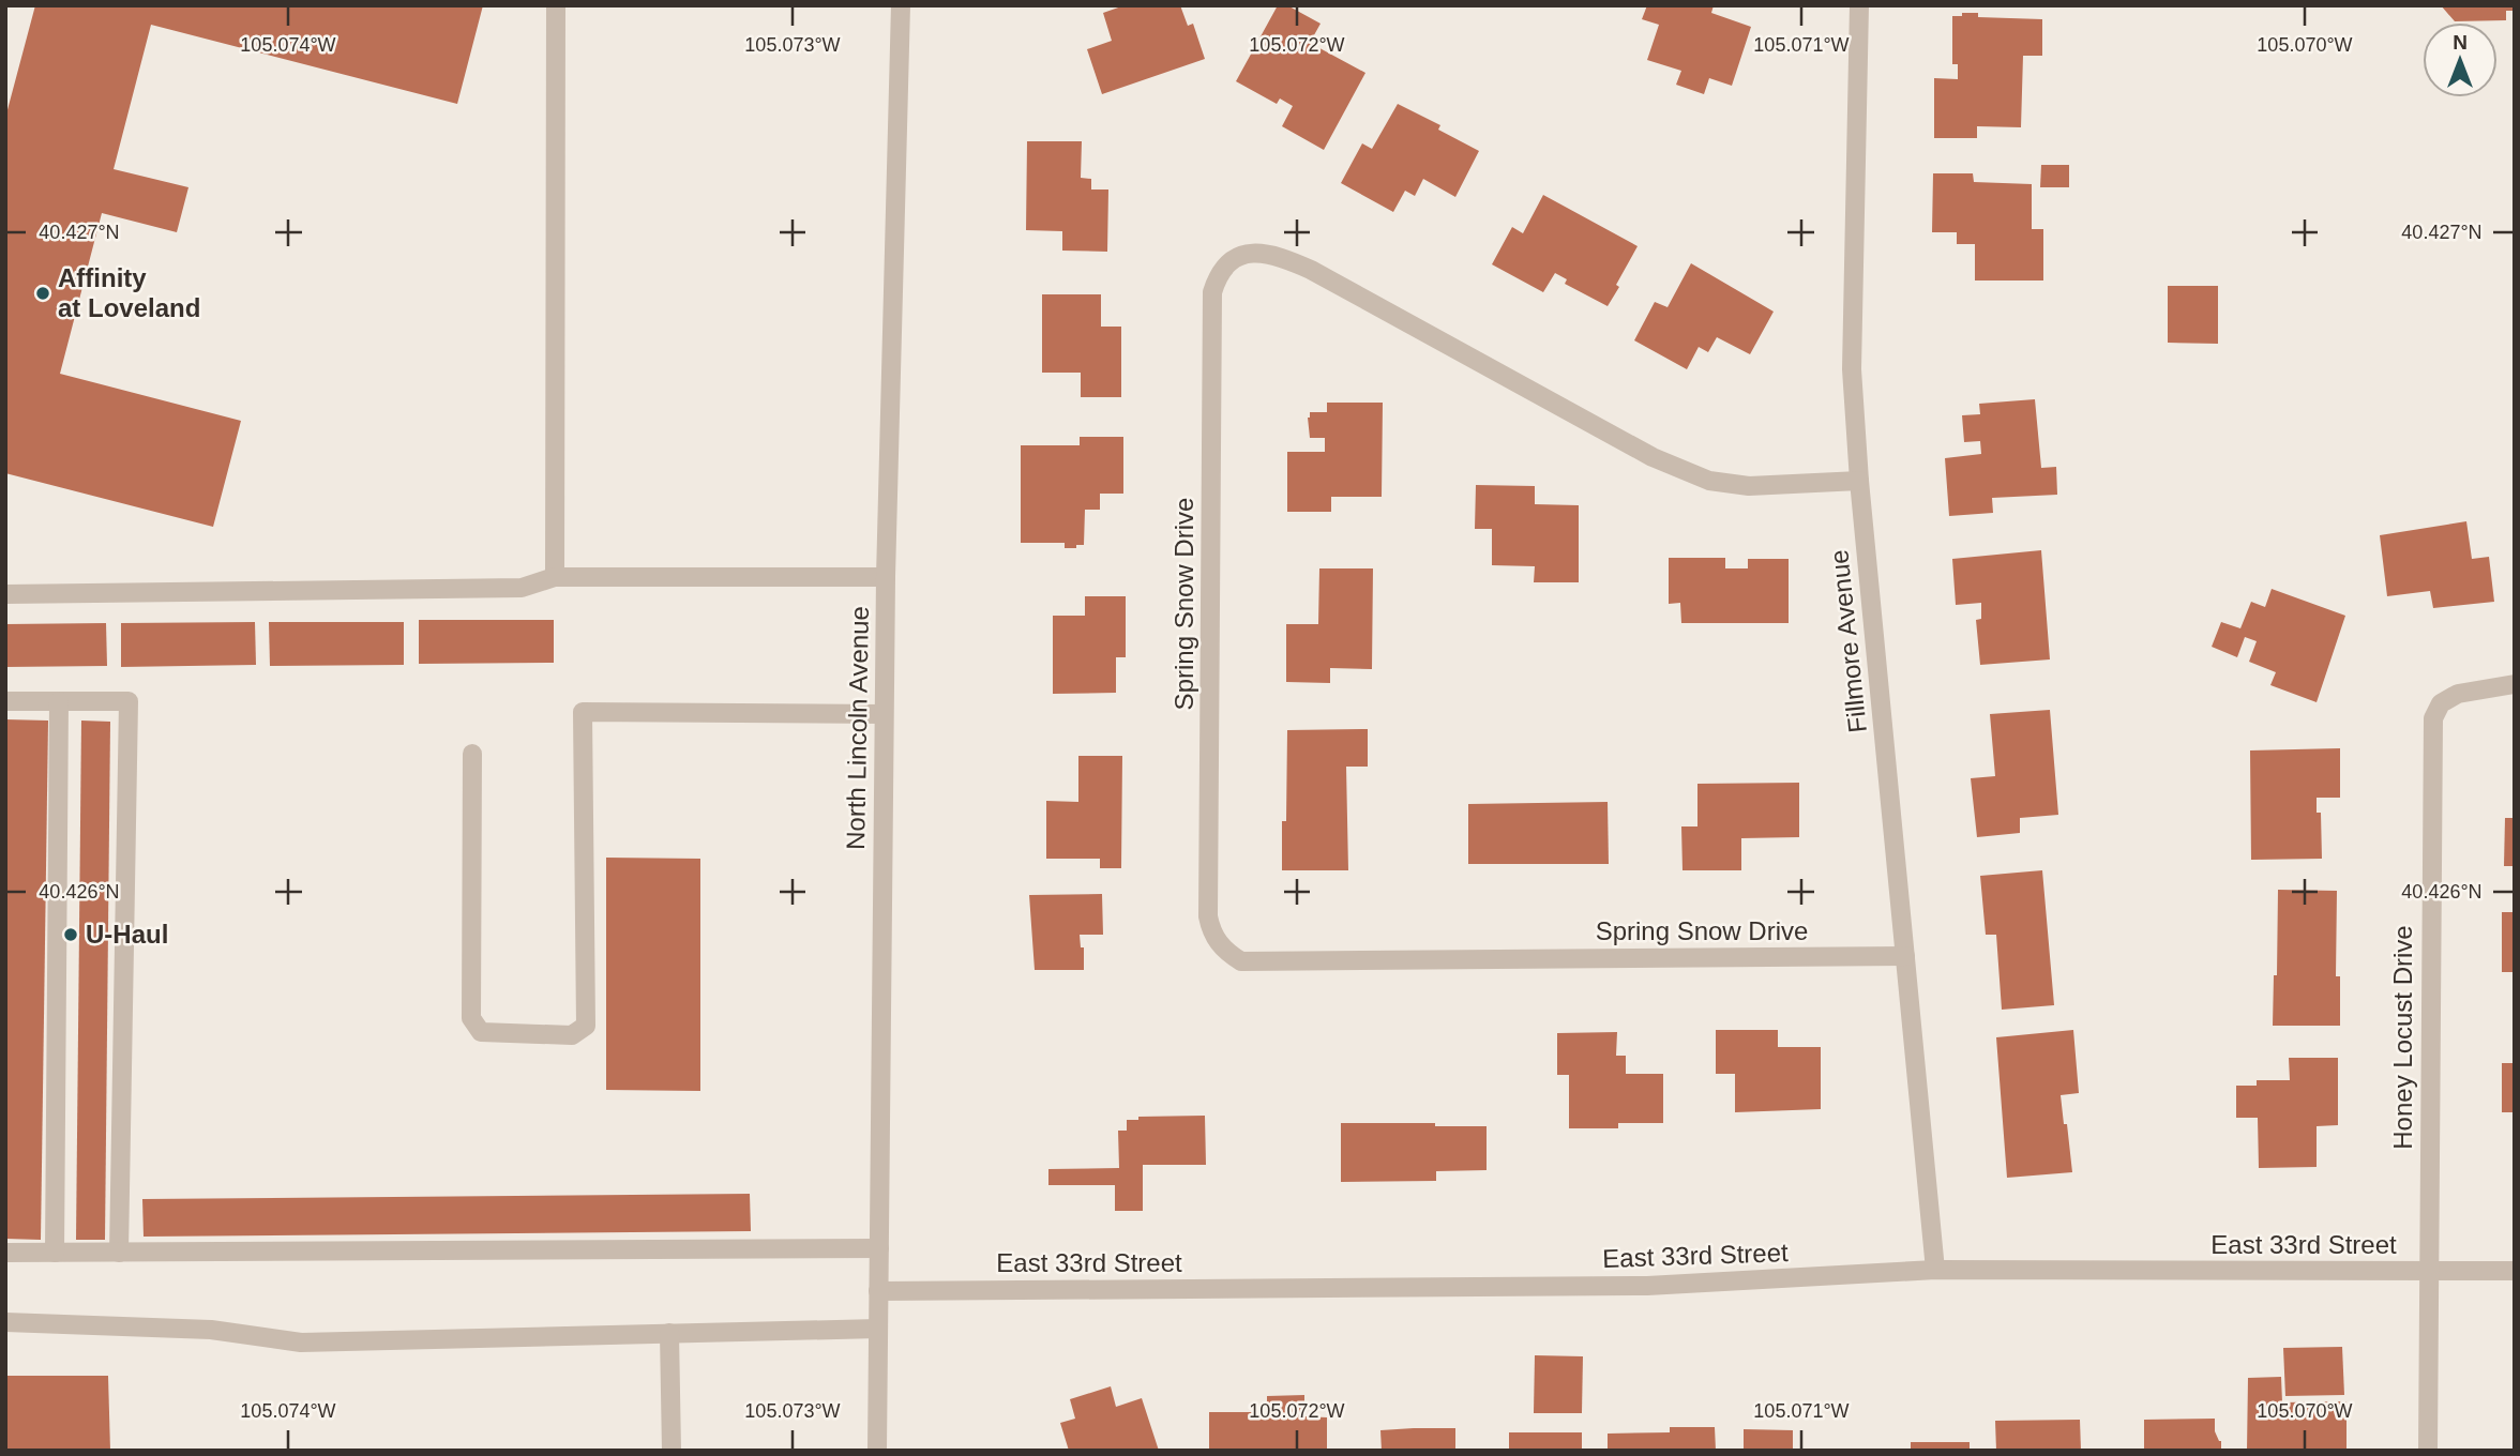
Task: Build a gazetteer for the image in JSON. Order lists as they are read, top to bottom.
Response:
{
  "streets": {
    "street": [
      "Spring Snow Drive",
      "Fillmore Avenue",
      "North Lincoln Avenue",
      "Honey Locust Drive",
      "East 33rd Street"
    ]
  },
  "crossings": [
    ["Spring Snow Drive", "Fillmore Avenue"],
    ["Fillmore Avenue", "East 33rd Street"],
    ["North Lincoln Avenue", "East 33rd Street"],
    ["Honey Locust Drive", "East 33rd Street"]
  ],
  "places": ["Affinity at Loveland", "U-Haul"],
  "north": "top",
  "coordinates": [
    "105.074°W",
    "105.073°W",
    "105.072°W",
    "105.071°W",
    "105.070°W",
    "40.427°N",
    "40.426°N"
  ]
}
